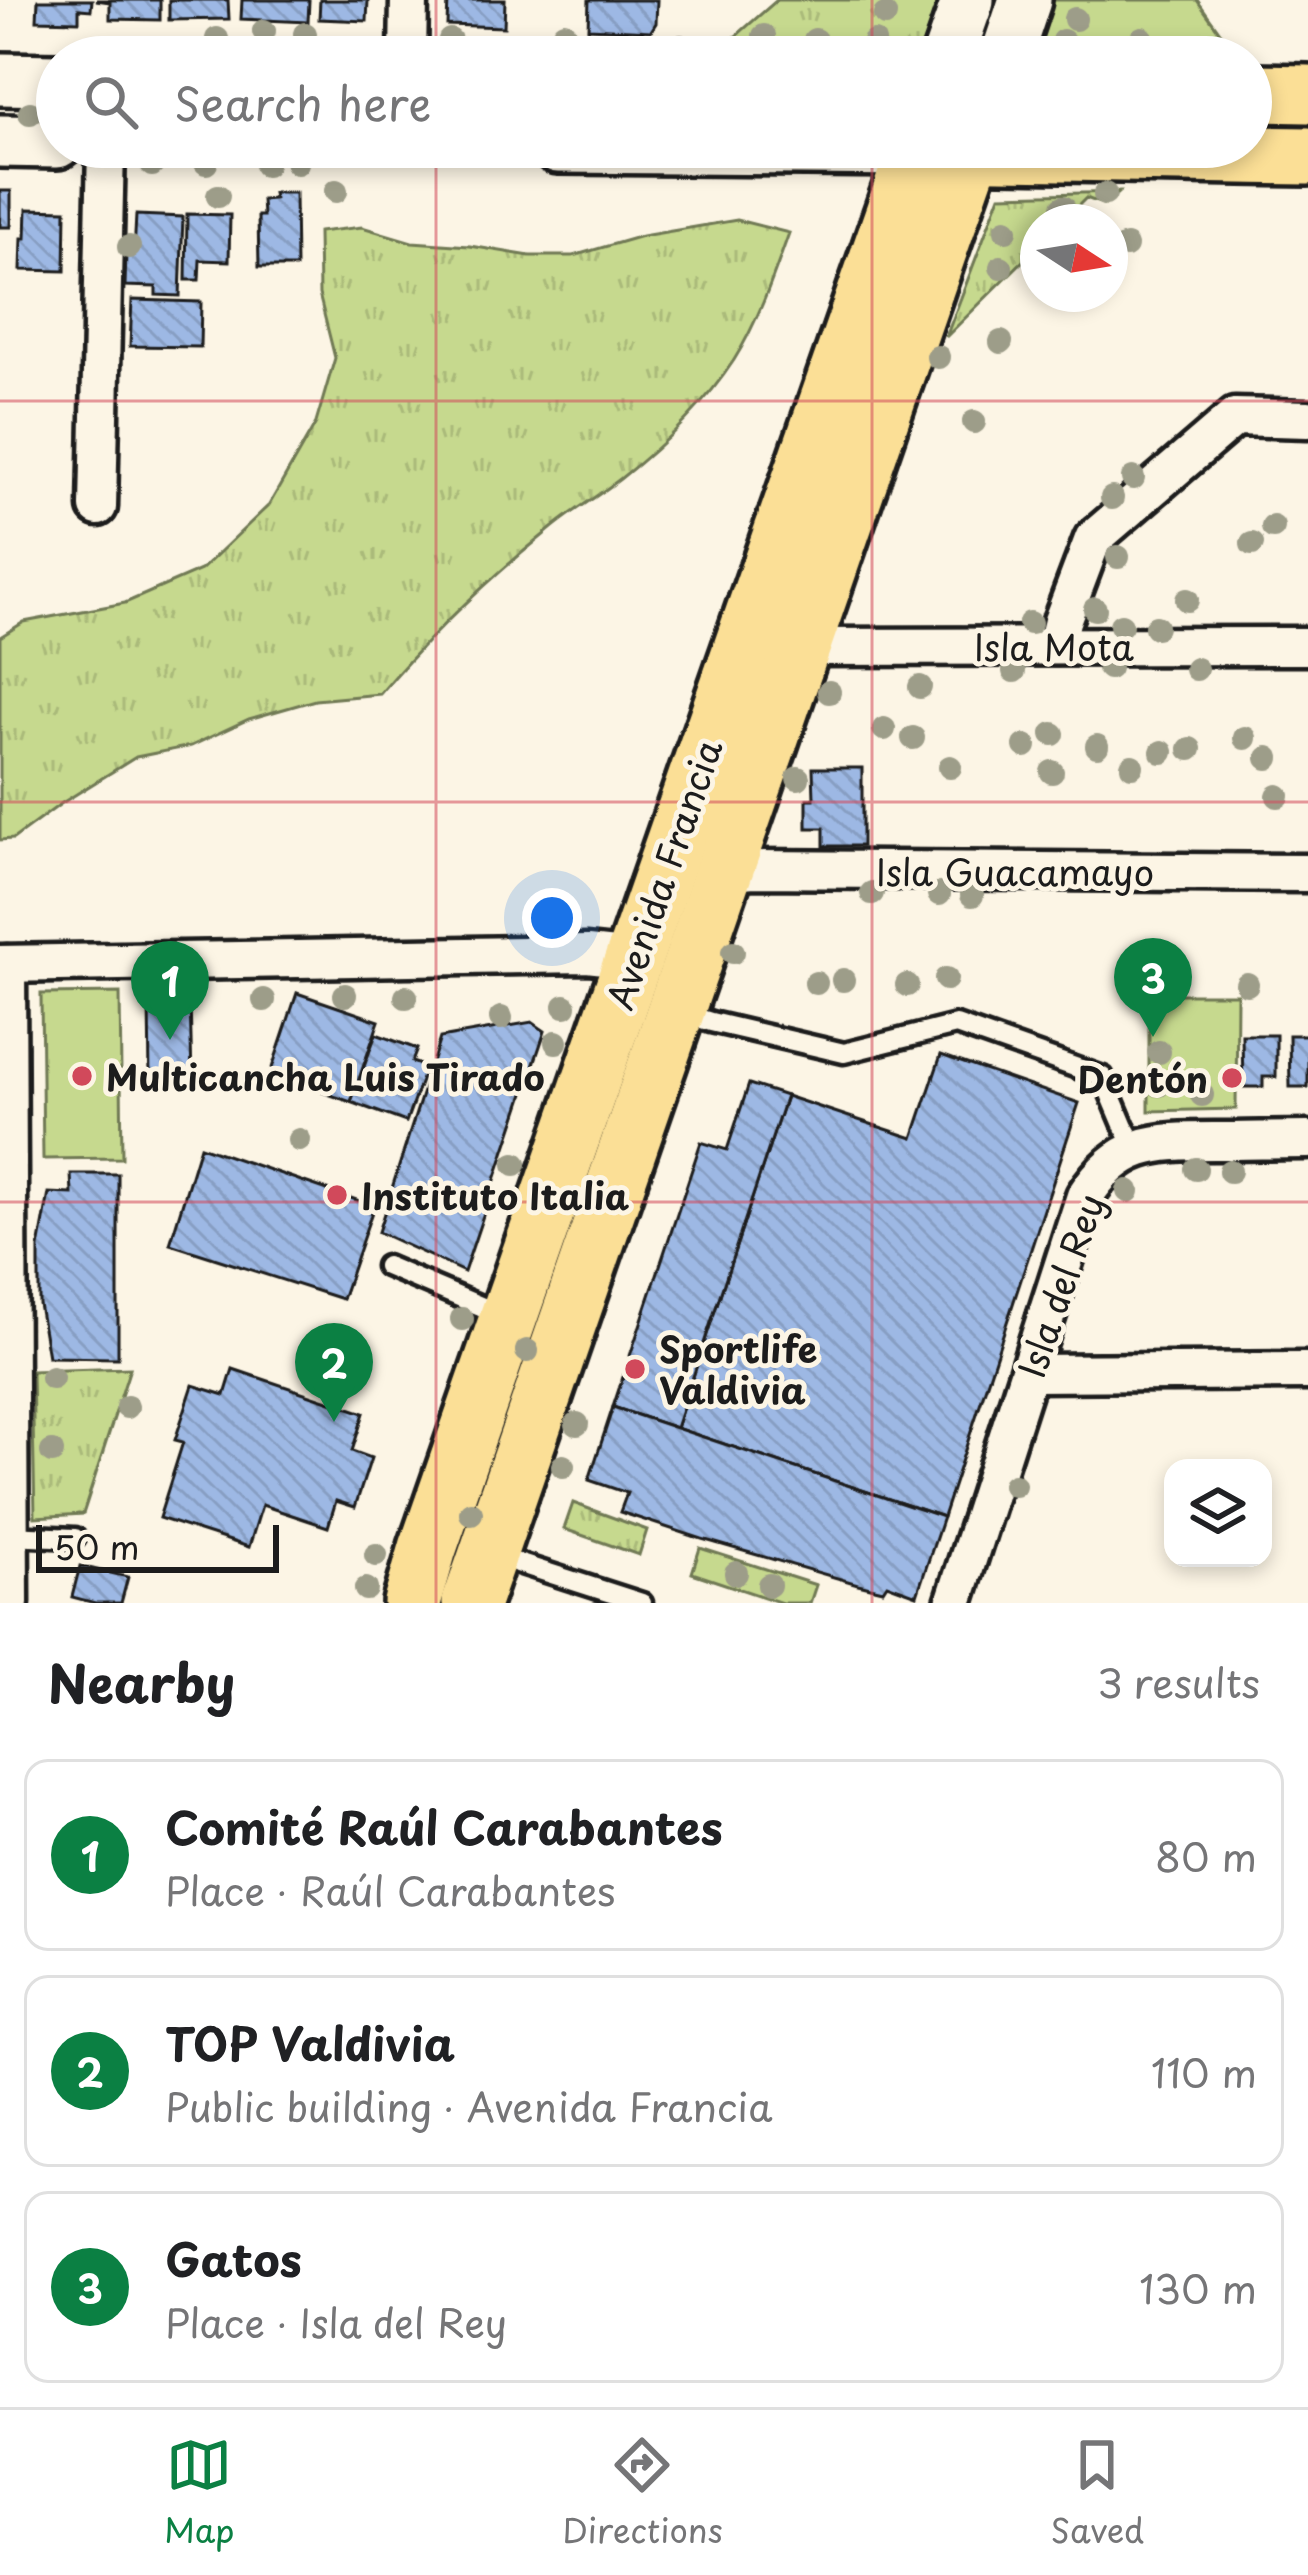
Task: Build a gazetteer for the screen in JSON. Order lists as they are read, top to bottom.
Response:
{
  "streets": {
    "main road": ["Avenida Francia"],
    "street": ["Isla Mota", "Isla Guacamayo", "Isla del Rey"]
  },
  "crossings": [
    ["Isla Mota", "Avenida Francia"],
    ["Isla Guacamayo", "Avenida Francia"]
  ],
  "places": [
    "Multicancha Luis Tirado",
    "Dentón",
    "Instituto Italia",
    "Sportlife Valdivia"
  ],
  "scale_bar": "50 m",
  "north": "right",
  "page": {
    "search": "Search here",
    "pins": ["3", "1", "2"],
    "scale": "50 m",
    "heading": ["Nearby", "3 results"],
    "list": [
      {
        "mark": "1",
        "name": "Comité Raúl Carabantes",
        "note": "Place · Raúl Carabantes",
        "value": "80 m"
      },
      {
        "mark": "2",
        "name": "TOP Valdivia",
        "note": "Public building · Avenida Francia",
        "value": "110 m"
      },
      {
        "mark": "3",
        "name": "Gatos",
        "note": "Place · Isla del Rey",
        "value": "130 m"
      }
    ],
    "nav": ["Map", "Directions", "Saved"]
  }
}
